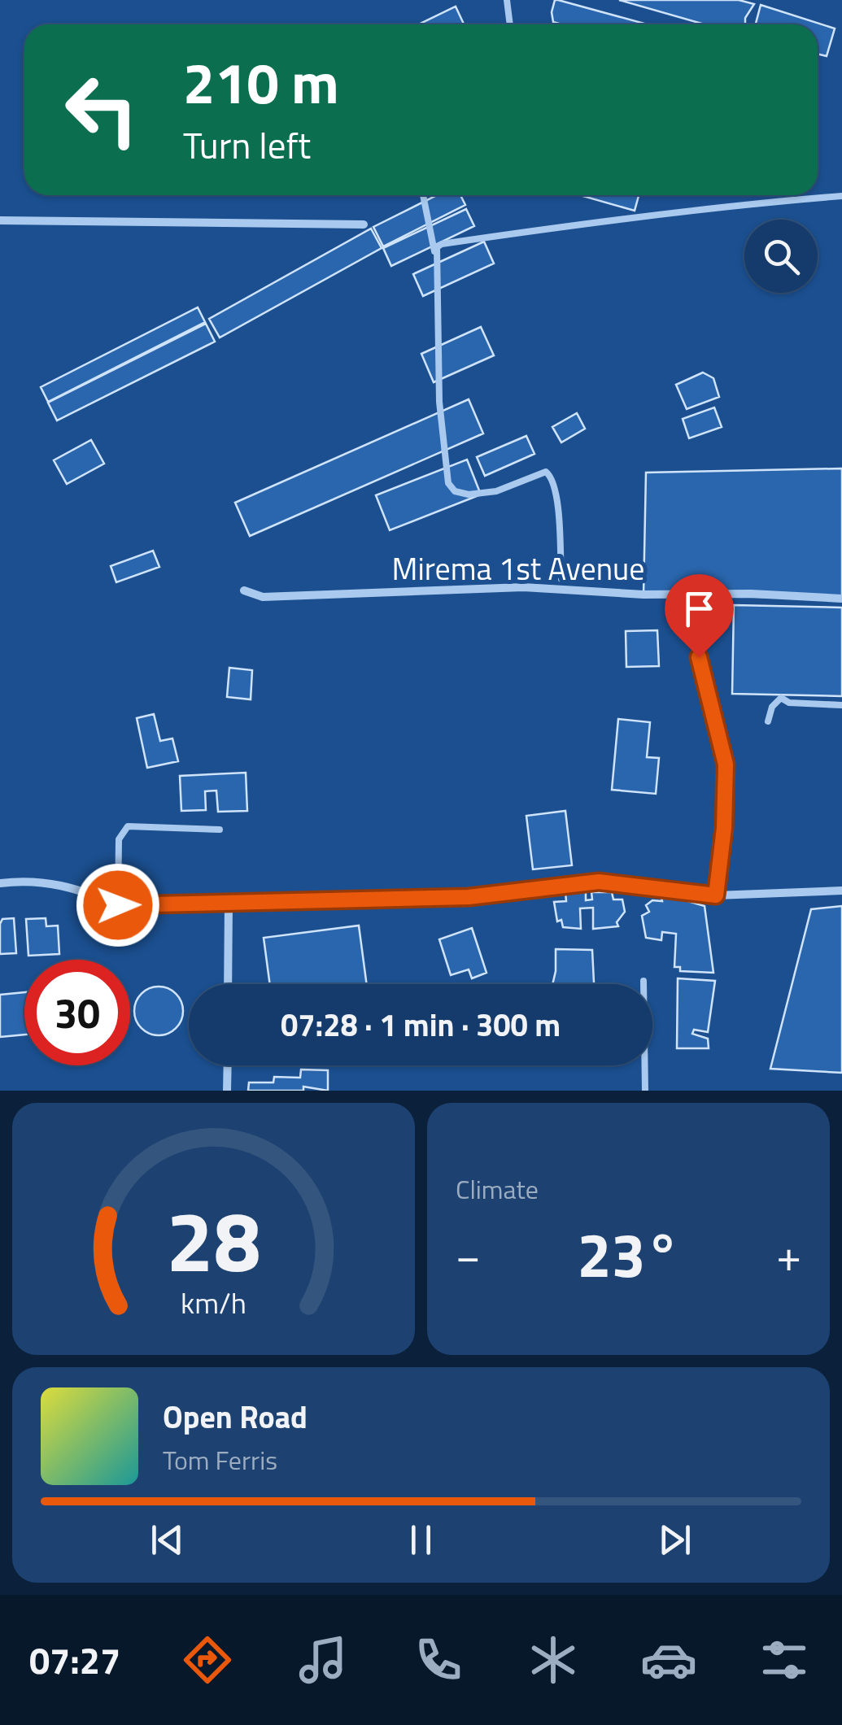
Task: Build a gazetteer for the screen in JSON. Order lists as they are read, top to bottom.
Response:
{
  "streets": {
    "street": ["Mirema 1st Avenue"]
  },
  "page": {
    "turn": ["210 m", "Turn left"],
    "limit": "30",
    "trip": "07:28 · 1 min · 300 m",
    "tile": "Climate",
    "heat": ["−", "23°", "+"],
    "song": ["Open Road", "Tom Ferris"],
    "tabs": "07:27",
    "gauge": ["28", "km/h"]
  }
}
